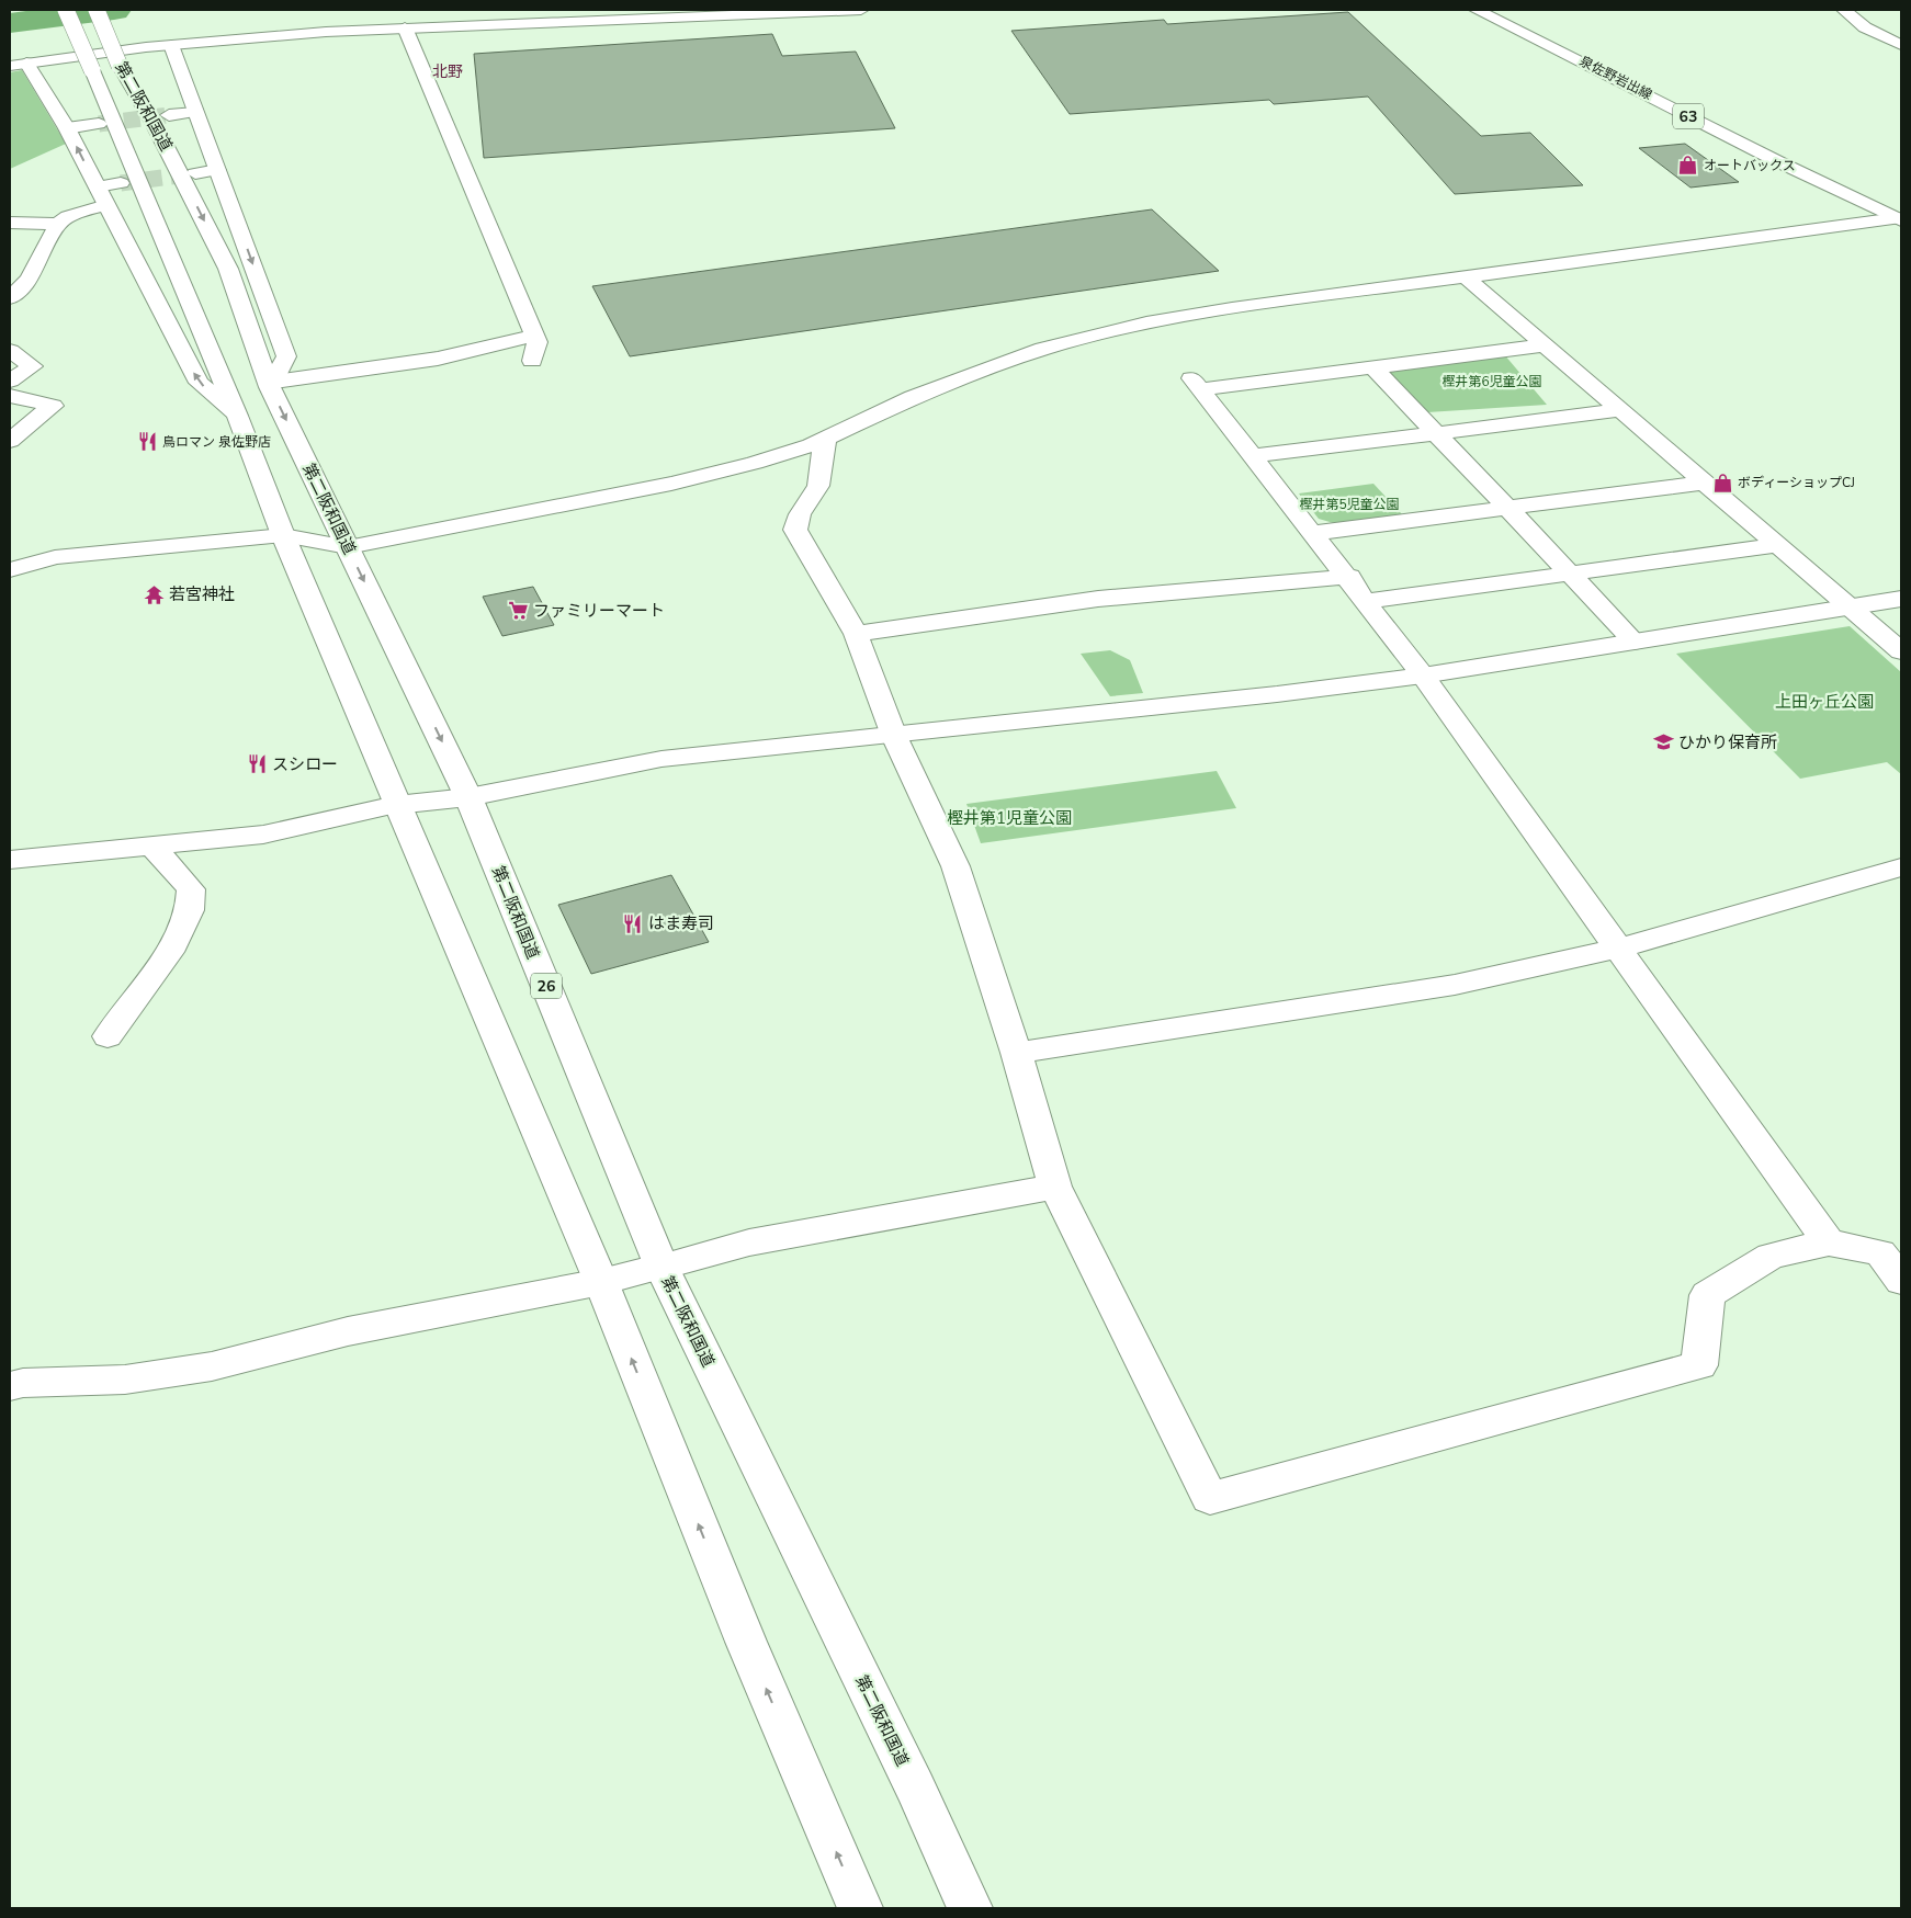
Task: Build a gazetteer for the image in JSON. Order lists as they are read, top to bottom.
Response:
{
  "streets": {
    "main road": [
      "泉佐野岩出線",
      "第二阪和国道",
      "63",
      "26"
    ]
  },
  "districts": ["北野"],
  "parks": [
    "樫井第6児童公園",
    "樫井第5児童公園",
    "上田ヶ丘公園",
    "樫井第1児童公園"
  ],
  "places": {
    "shop": ["オートバックス", "ボディーショップCJ"],
    "restaurant": ["鳥ロマン 泉佐野店", "スシロー", "はま寿司"],
    "temple": ["若宮神社"],
    "supermarket": ["ファミリーマート"],
    "school or university": ["ひかり保育所"]
  }
}
